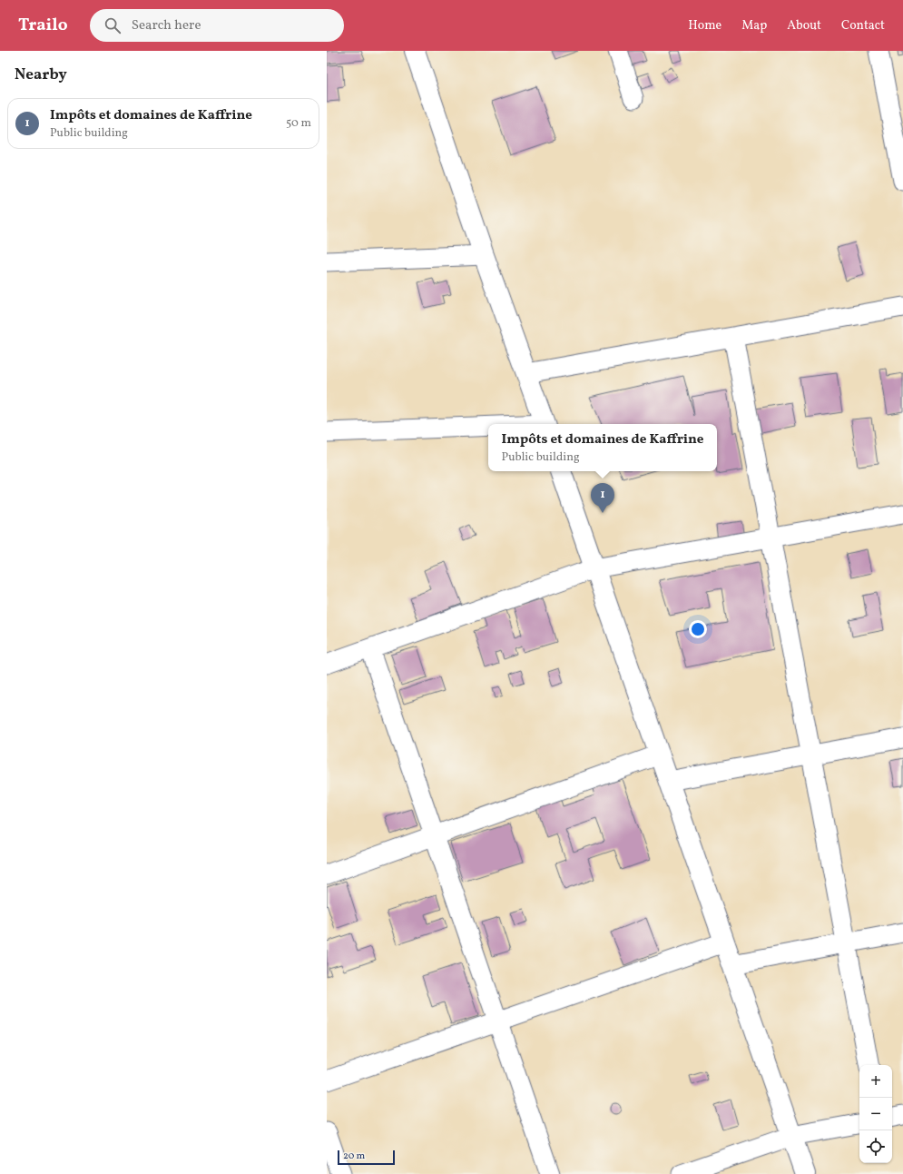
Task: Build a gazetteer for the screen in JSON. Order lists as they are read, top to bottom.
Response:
{
  "scale_bar": "20 m",
  "page": {
    "header": "Trailo",
    "search": "Search here",
    "nav": [
      "Home",
      "Map",
      "About",
      "Contact"
    ],
    "heading": "Nearby",
    "list": [
      {
        "mark": "1",
        "name": "Impôts et domaines de Kaffrine",
        "note": "Public building",
        "value": "50 m"
      }
    ],
    "popup": ["Impôts et domaines de Kaffrine", "Public building"],
    "pins": "1",
    "map_buttons": ["+", "−"],
    "scale": "20 m"
  }
}
